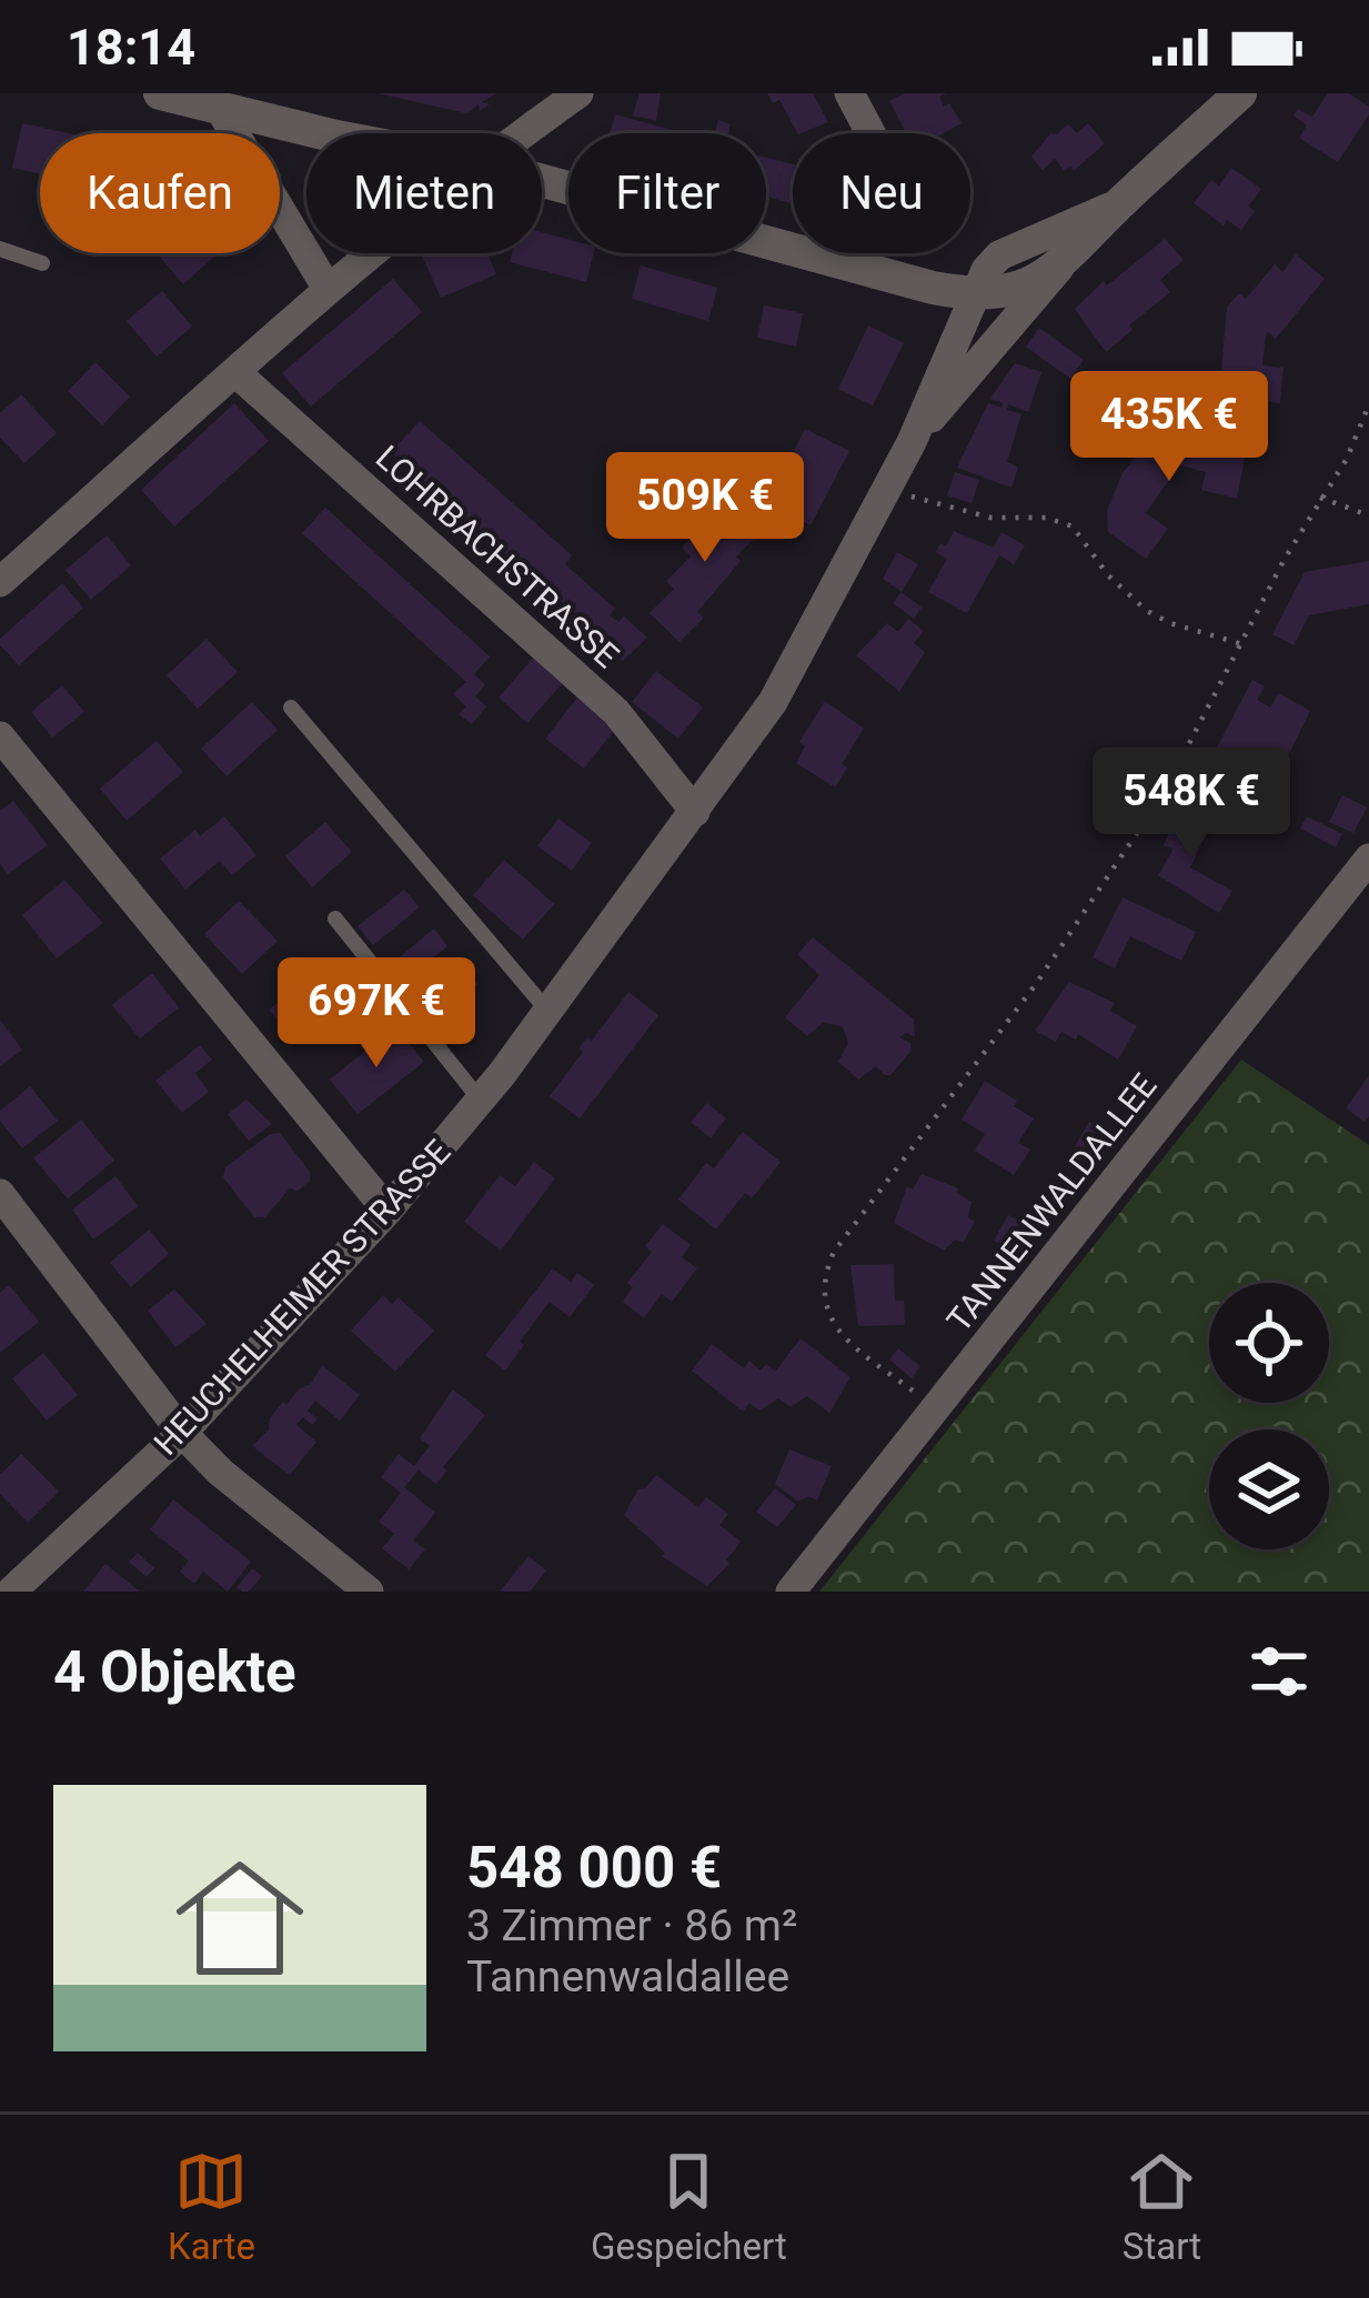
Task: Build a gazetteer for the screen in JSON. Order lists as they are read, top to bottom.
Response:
{
  "streets": {
    "street": ["LOHRBACHSTRASSE", "TANNENWALDALLEE", "HEUCHELHEIMER STRASSE"]
  },
  "crossings": [
    ["LOHRBACHSTRASSE", "HEUCHELHEIMER STRASSE"]
  ],
  "page": {
    "status": "18:14",
    "chip": [
      "Kaufen",
      "Mieten",
      "Filter",
      "Neu"
    ],
    "price": [
      "435K €",
      "509K €",
      "548K €",
      "697K €"
    ],
    "heading": "4 Objekte",
    "list": [
      {
        "name": "548 000 €",
        "note": "3 Zimmer · 86 m² · Tannenwaldallee"
      }
    ],
    "tabs": ["Karte", "Gespeichert", "Start"]
  }
}
